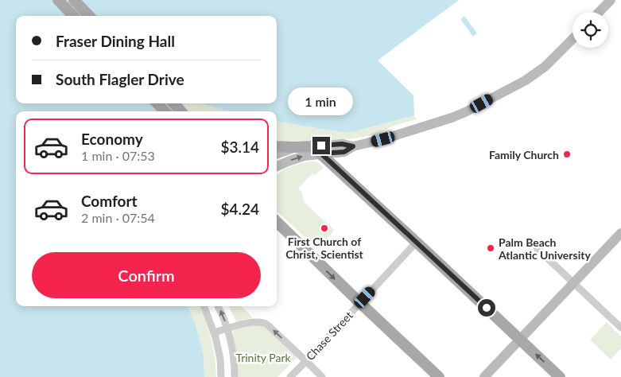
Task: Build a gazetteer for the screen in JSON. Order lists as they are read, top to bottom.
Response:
{
  "streets": {
    "street": ["Chase Street"]
  },
  "parks": ["Trinity Park"],
  "places": ["Family Church", "First Church of Christ, Scientist", "Palm Beach Atlantic University"],
  "page": {
    "banner": ["Fraser Dining Hall", "South Flagler Drive"],
    "bubble": "1 min",
    "list": [
      {
        "name": "Economy",
        "note": "1 min · 07:53",
        "value": "$3.14"
      },
      {
        "name": "Comfort",
        "note": "2 min · 07:54",
        "value": "$4.24"
      }
    ],
    "buttons": "Confirm"
  }
}
